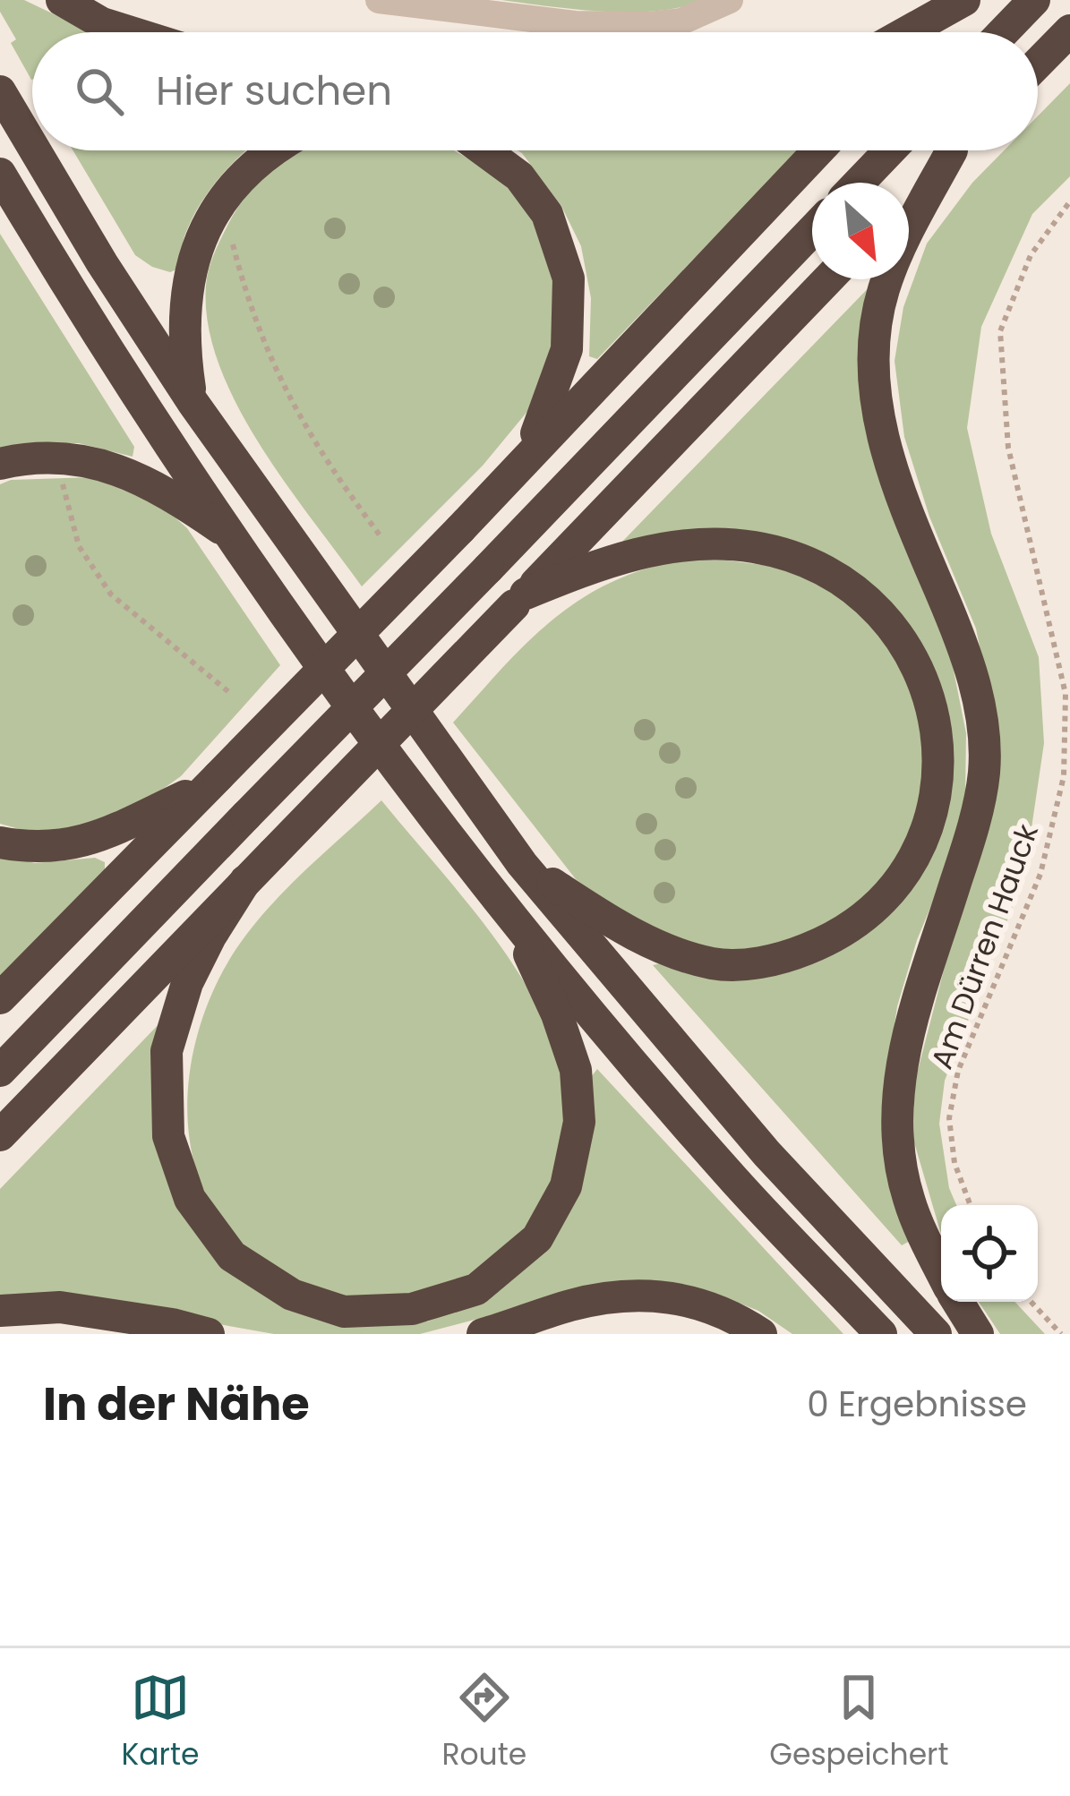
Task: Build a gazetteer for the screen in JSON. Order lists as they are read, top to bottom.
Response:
{
  "streets": {
    "path": ["Am Dürren Hauck"]
  },
  "north": "bottom right",
  "page": {
    "search": "Hier suchen",
    "heading": ["In der Nähe", "0 Ergebnisse"],
    "nav": ["Karte", "Route", "Gespeichert"]
  }
}
